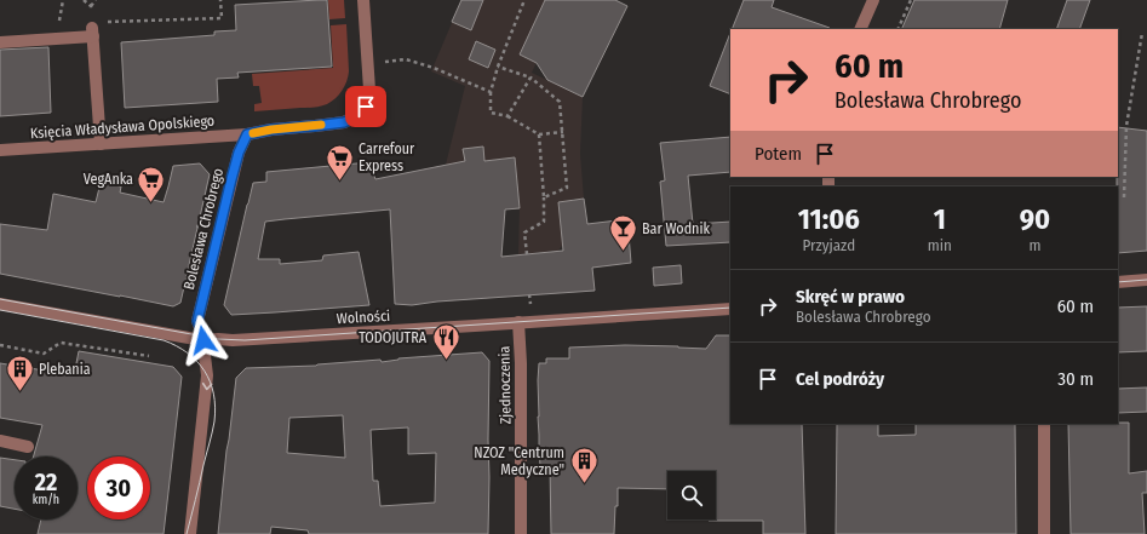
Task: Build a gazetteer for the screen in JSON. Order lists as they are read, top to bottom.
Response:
{
  "streets": {
    "street": [
      "Księcia Władysława Opolskiego",
      "Bolesława Chrobrego",
      "Wolności",
      "Zjednoczenia"
    ]
  },
  "crossings": [
    ["Księcia Władysława Opolskiego", "Bolesława Chrobrego"],
    ["Bolesława Chrobrego", "Wolności"],
    ["Wolności", "Zjednoczenia"]
  ],
  "one_way": ["Bolesława Chrobrego"],
  "places": {
    "supermarket": ["Carrefour Express", "VegAnka"],
    "bar": ["Bar Wodnik"],
    "restaurant": ["TODOJUTRA"],
    "building": ["Plebania", "NZOZ \"Centrum Medyczne\""]
  },
  "page": {
    "turn": ["60 m", "Bolesława Chrobrego"],
    "then": "Potem",
    "eta": [
      "11:06",
      "Przyjazd",
      "1",
      "min",
      "90",
      "m"
    ],
    "list": [
      {
        "name": "Skręć w prawo",
        "note": "Bolesława Chrobrego",
        "value": "60 m"
      },
      {
        "name": "Cel podróży",
        "value": "30 m"
      }
    ],
    "speed": "22 km/h",
    "limit": "30"
  }
}
